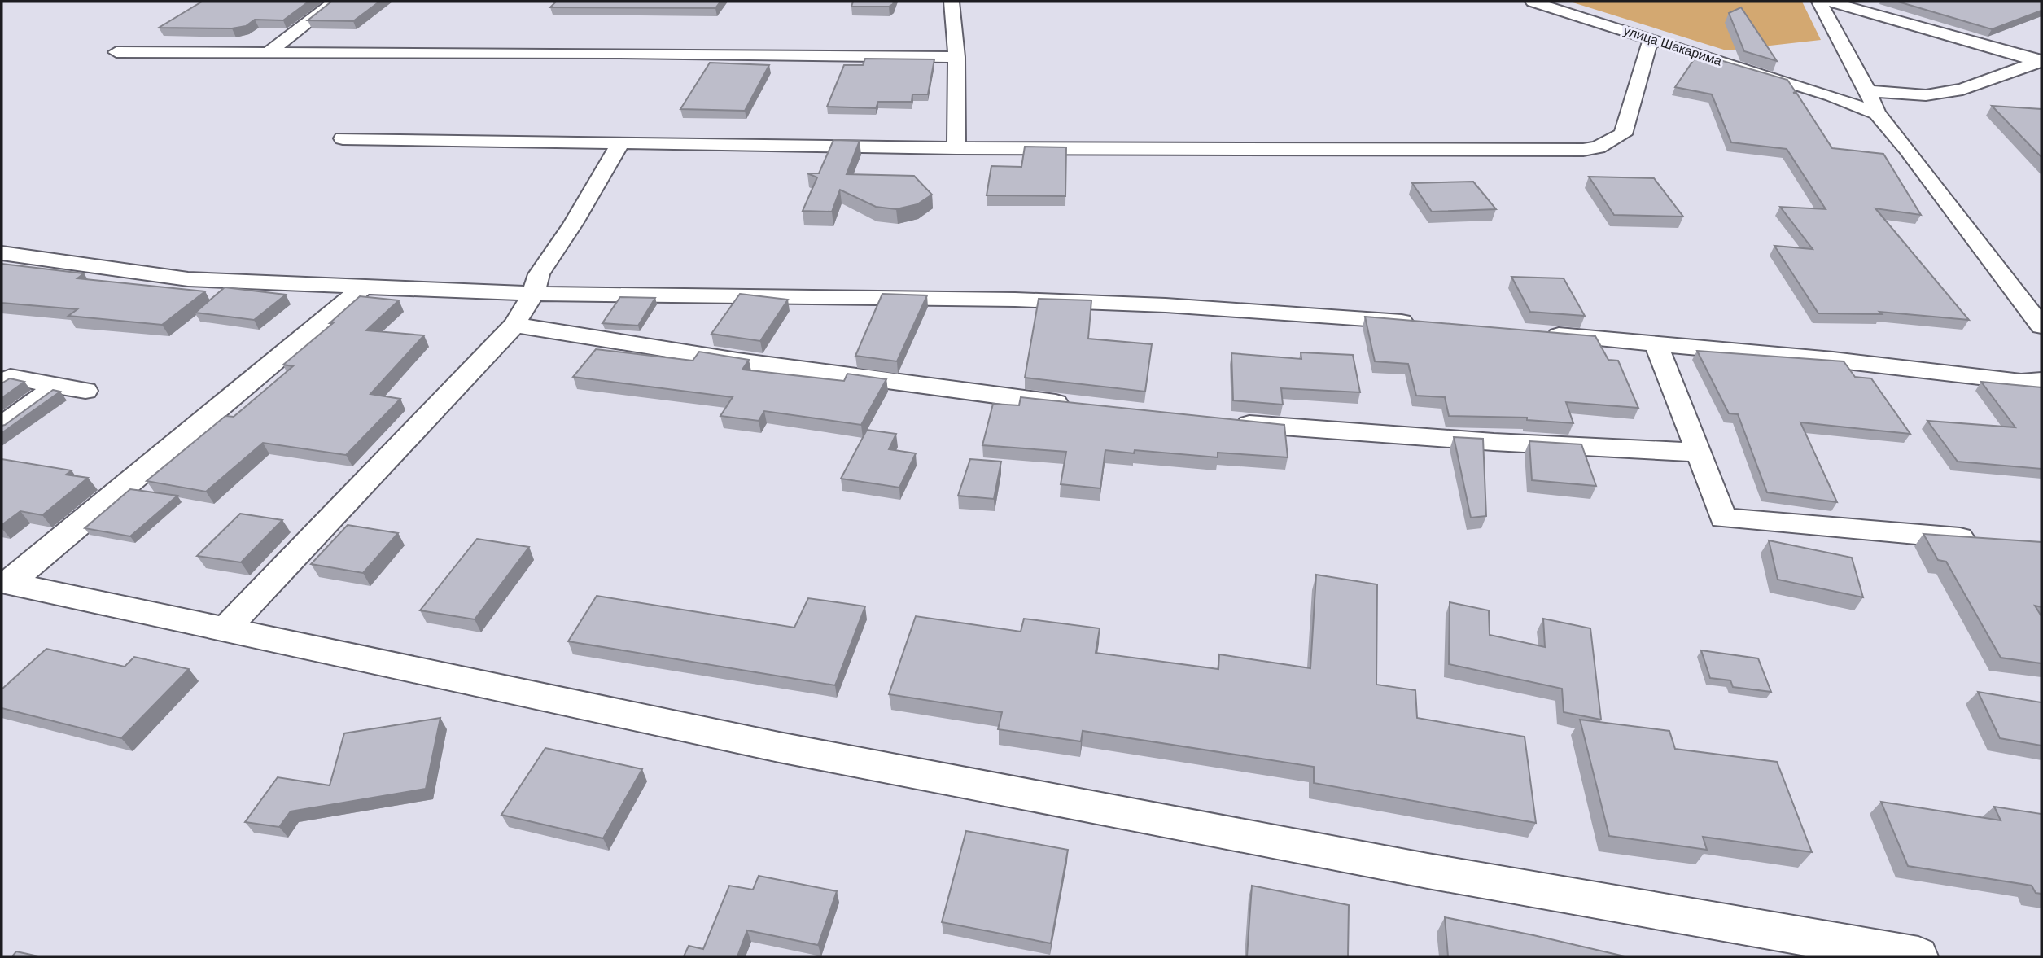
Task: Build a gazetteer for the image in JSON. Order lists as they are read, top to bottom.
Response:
{
  "streets": {
    "street": ["улица Шакарима"]
  }
}
